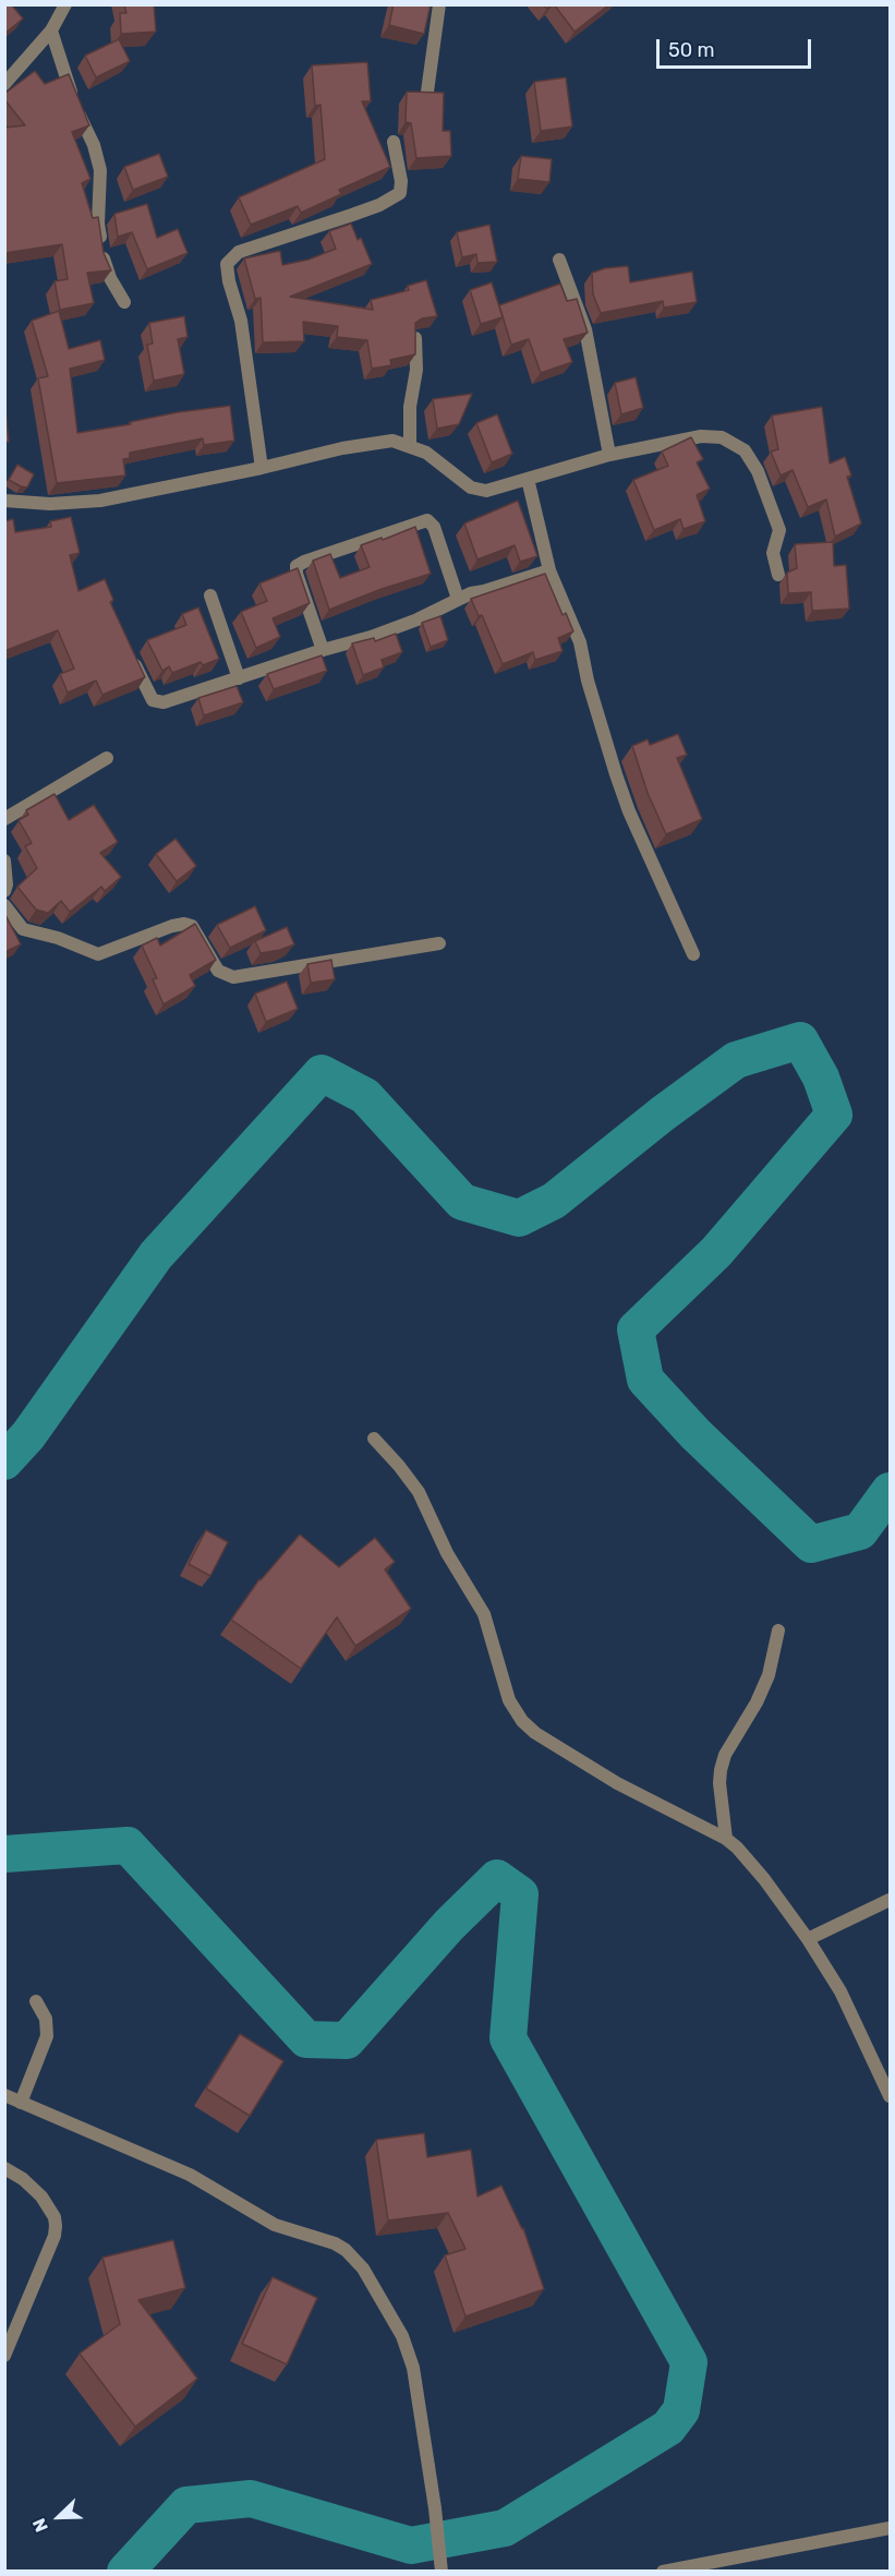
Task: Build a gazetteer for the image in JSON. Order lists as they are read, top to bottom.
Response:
{
  "scale_bar": "50 m",
  "north": "bottom left"
}
